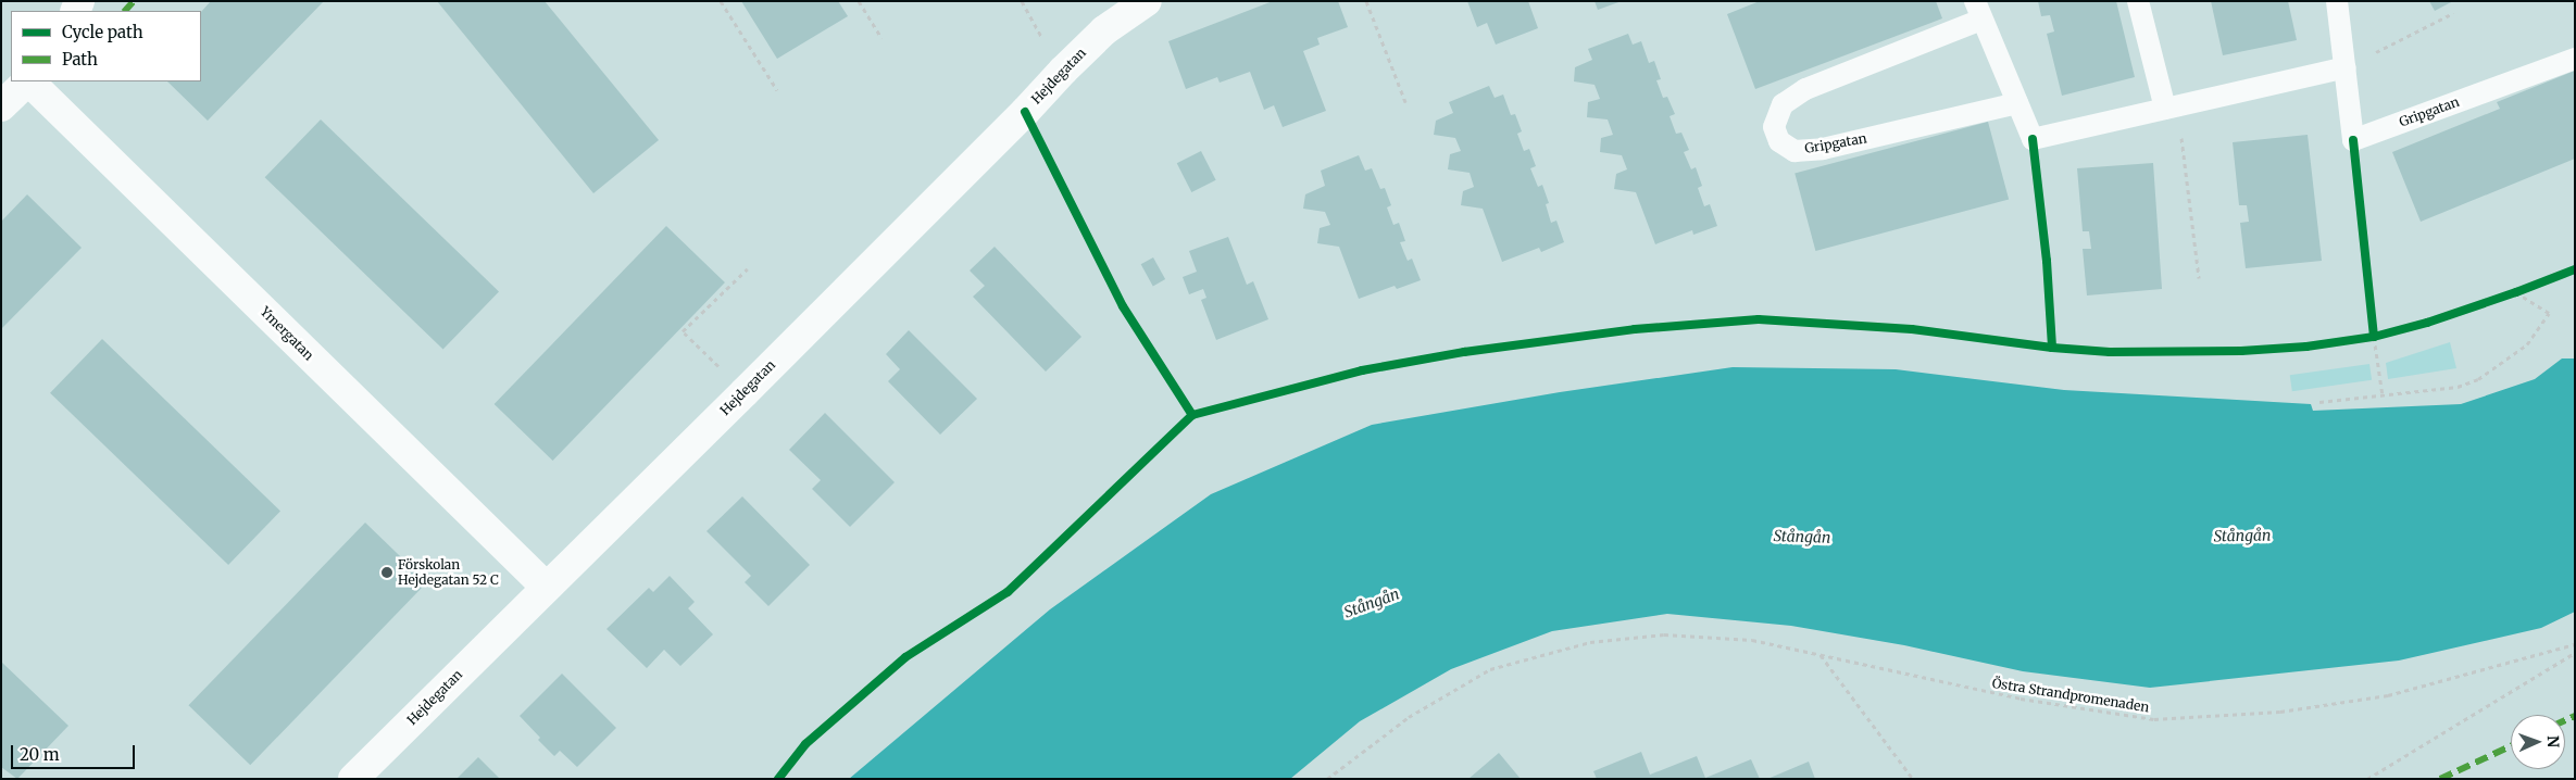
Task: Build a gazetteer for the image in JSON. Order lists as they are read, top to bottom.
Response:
{
  "streets": {
    "street": ["Hejdegatan", "Ymergatan"],
    "lane": ["Gripgatan"],
    "path": ["Östra Strandpromenaden"]
  },
  "crossings": [
    ["Hejdegatan", "Ymergatan"]
  ],
  "water": ["Stångån"],
  "places": ["Förskolan Hejdegatan 52 C"],
  "legend": ["Cycle path", "Path"],
  "scale_bar": "20 m",
  "north": "right"
}
